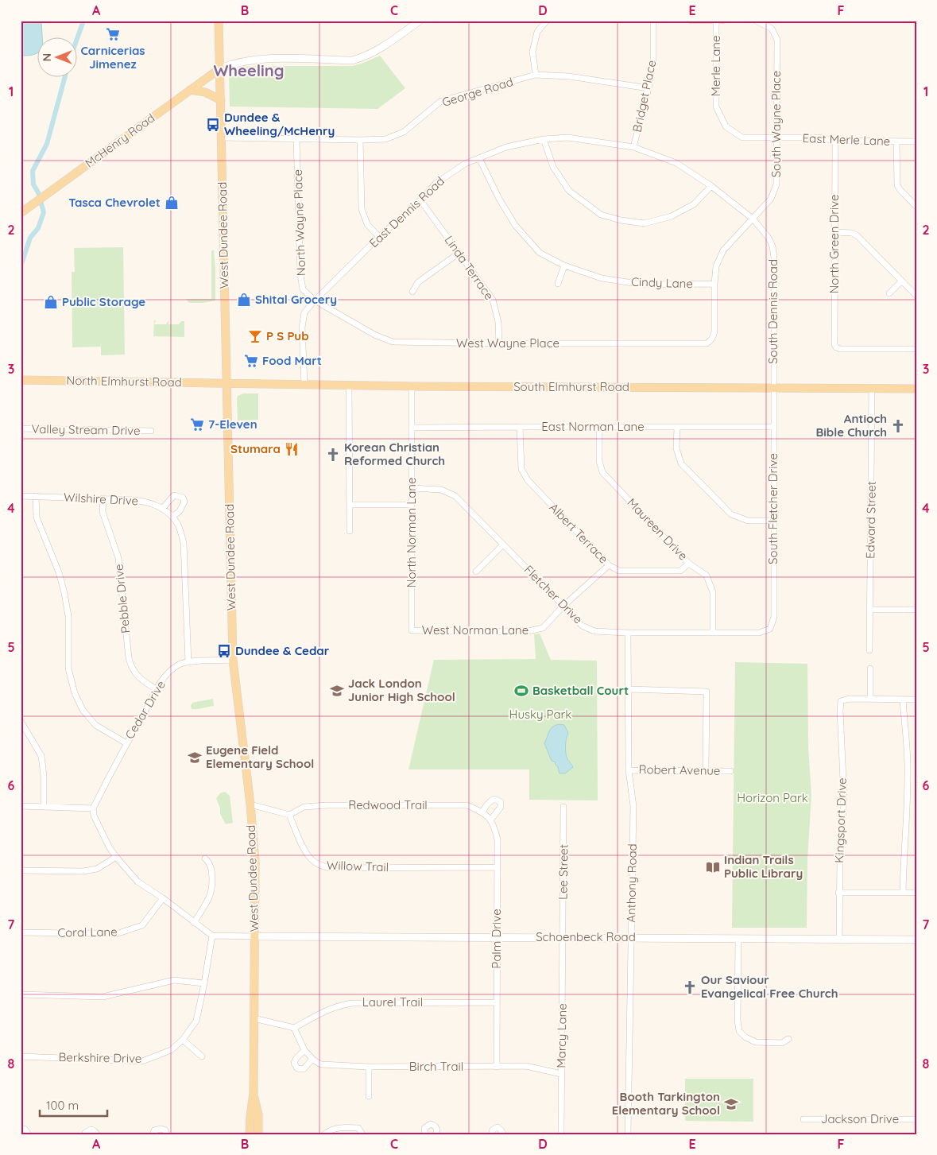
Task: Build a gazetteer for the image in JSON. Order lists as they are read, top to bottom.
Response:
{
  "streets": {
    "main road": [
      "McHenry Road",
      "West Dundee Road",
      "North Elmhurst Road",
      "South Elmhurst Road",
      "Schoenbeck Road"
    ],
    "street": [
      "Merle Lane",
      "George Road",
      "Bridget Place",
      "South Wayne Place",
      "East Merle Lane",
      "East Dennis Road",
      "North Wayne Place",
      "North Green Drive",
      "Linda Terrace",
      "Cindy Lane",
      "South Dennis Road",
      "West Wayne Place",
      "East Norman Lane",
      "Valley Stream Drive",
      "Wilshire Drive",
      "South Fletcher Drive",
      "Edward Street",
      "Maureen Drive",
      "North Norman Lane",
      "Albert Terrace",
      "Fletcher Drive",
      "Pebble Drive",
      "West Norman Lane",
      "Cedar Drive",
      "Robert Avenue",
      "Redwood Trail",
      "Kingsport Drive",
      "Willow Trail",
      "Lee Street",
      "Anthony Road",
      "Coral Lane",
      "Palm Drive",
      "Laurel Trail",
      "Marcy Lane",
      "Berkshire Drive",
      "Birch Trail",
      "Jackson Drive"
    ]
  },
  "crossings": [
    ["Merle Lane", "South Wayne Place"],
    ["Merle Lane", "East Merle Lane"],
    ["George Road", "Bridget Place"],
    ["George Road", "North Wayne Place"],
    ["George Road", "West Dundee Road"],
    ["Bridget Place", "East Dennis Road"],
    ["South Wayne Place", "East Merle Lane"],
    ["South Wayne Place", "East Dennis Road"],
    ["South Wayne Place", "Cindy Lane"],
    ["South Wayne Place", "South Dennis Road"],
    ["South Wayne Place", "West Wayne Place"],
    ["East Merle Lane", "North Green Drive"],
    ["McHenry Road", "West Dundee Road"],
    ["East Dennis Road", "North Wayne Place"],
    ["East Dennis Road", "Linda Terrace"],
    ["East Dennis Road", "Cindy Lane"],
    ["East Dennis Road", "South Dennis Road"],
    ["East Dennis Road", "West Wayne Place"],
    ["East Dennis Road", "South Elmhurst Road"],
    ["North Wayne Place", "West Wayne Place"],
    ["West Dundee Road", "North Elmhurst Road"],
    ["West Dundee Road", "South Elmhurst Road"],
    ["West Dundee Road", "Cedar Drive"],
    ["West Dundee Road", "Schoenbeck Road"],
    ["Linda Terrace", "West Wayne Place"],
    ["South Dennis Road", "South Elmhurst Road"],
    ["South Dennis Road", "South Fletcher Drive"],
    ["North Elmhurst Road", "South Elmhurst Road"],
    ["South Elmhurst Road", "South Fletcher Drive"],
    ["South Elmhurst Road", "Edward Street"],
    ["South Elmhurst Road", "North Norman Lane"],
    ["East Norman Lane", "South Fletcher Drive"],
    ["East Norman Lane", "Maureen Drive"],
    ["East Norman Lane", "North Norman Lane"],
    ["East Norman Lane", "Albert Terrace"],
    ["Wilshire Drive", "Pebble Drive"],
    ["Wilshire Drive", "Cedar Drive"],
    ["South Fletcher Drive", "Fletcher Drive"],
    ["Maureen Drive", "Albert Terrace"],
    ["Maureen Drive", "Fletcher Drive"],
    ["North Norman Lane", "Fletcher Drive"],
    ["North Norman Lane", "West Norman Lane"],
    ["Albert Terrace", "West Norman Lane"],
    ["Fletcher Drive", "West Norman Lane"],
    ["Fletcher Drive", "Anthony Road"],
    ["Pebble Drive", "Cedar Drive"],
    ["Robert Avenue", "Anthony Road"],
    ["Redwood Trail", "Willow Trail"],
    ["Redwood Trail", "Palm Drive"],
    ["Kingsport Drive", "Schoenbeck Road"],
    ["Willow Trail", "Palm Drive"],
    ["Lee Street", "Schoenbeck Road"],
    ["Lee Street", "Marcy Lane"],
    ["Anthony Road", "Schoenbeck Road"],
    ["Schoenbeck Road", "Palm Drive"],
    ["Schoenbeck Road", "Marcy Lane"],
    ["Palm Drive", "Laurel Trail"],
    ["Palm Drive", "Birch Trail"],
    ["Laurel Trail", "Birch Trail"],
    ["Marcy Lane", "Birch Trail"]
  ],
  "districts": ["Wheeling"],
  "parks": ["Husky Park", "Horizon Park"],
  "places": {
    "supermarket": ["Carnicerias Jimenez", "Food Mart", "7-Eleven"],
    "bus stop": ["Dundee & Wheeling/McHenry", "Dundee & Cedar"],
    "shop": ["Tasca Chevrolet", "Shital Grocery", "Public Storage"],
    "bar": ["P S Pub"],
    "church": ["Antioch Bible Church", "Korean Christian Reformed Church", "Our Saviour Evangelical Free Church"],
    "restaurant": ["Stumara"],
    "school or university": ["Jack London Junior High School", "Eugene Field Elementary School", "Booth Tarkington Elementary School"],
    "sports": ["Basketball Court"],
    "library": ["Indian Trails Public Library"]
  },
  "scale_bar": "100 m",
  "north": "left",
  "grid": {
    "columns": [
      "A",
      "B",
      "C",
      "D",
      "E",
      "F"
    ],
    "rows": [
      "1",
      "2",
      "3",
      "4",
      "5",
      "6",
      "7",
      "8"
    ]
  }
}
